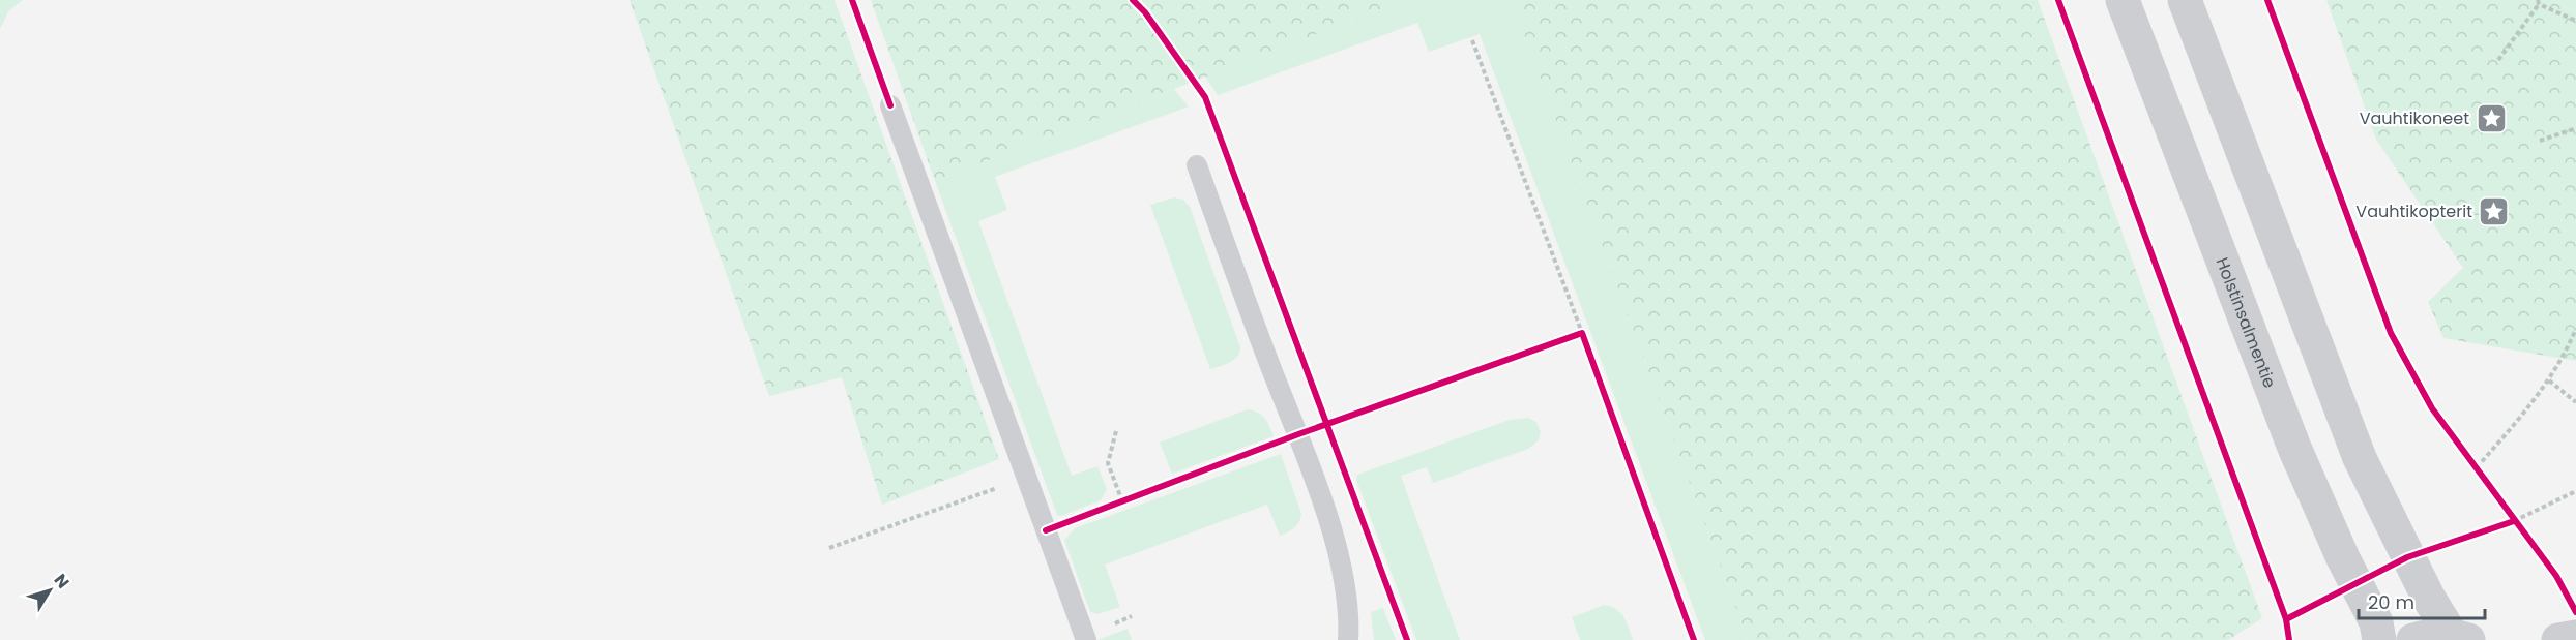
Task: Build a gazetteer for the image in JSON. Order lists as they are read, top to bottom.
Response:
{
  "streets": {
    "street": ["Holstinsalmentie"]
  },
  "places": {
    "place": ["Vauhtikoneet", "Vauhtikopterit"]
  },
  "scale_bar": "20 m",
  "north": "top right"
}
